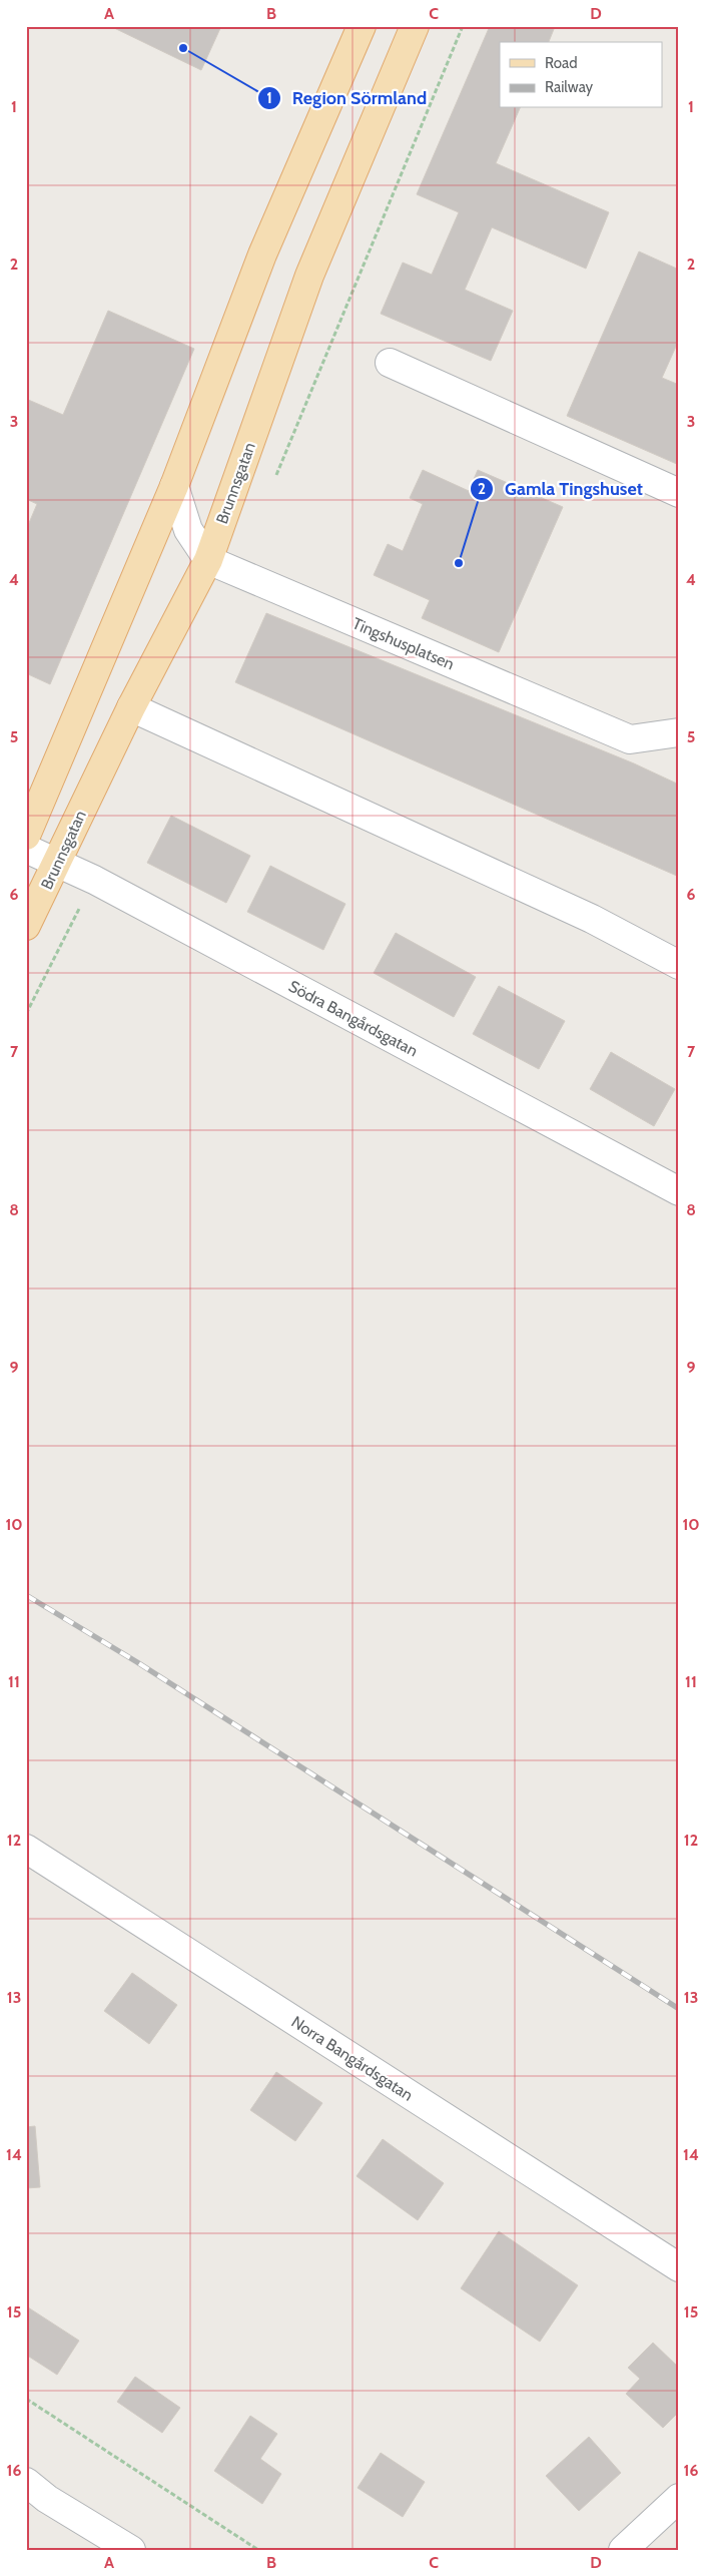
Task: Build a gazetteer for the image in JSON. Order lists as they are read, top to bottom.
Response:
{
  "streets": {
    "main road": ["Brunnsgatan"],
    "street": ["Tingshusplatsen", "Södra Bangårdsgatan", "Norra Bangårdsgatan"]
  },
  "crossings": [
    ["Brunnsgatan", "Tingshusplatsen"],
    ["Brunnsgatan", "Södra Bangårdsgatan"]
  ],
  "places": ["Region Sörmland", "Gamla Tingshuset"],
  "legend": ["Road", "Railway"],
  "grid": {
    "columns": [
      "A",
      "B",
      "C",
      "D"
    ],
    "rows": [
      "1",
      "2",
      "3",
      "4",
      "5",
      "6",
      "7",
      "8",
      "9",
      "10",
      "11",
      "12",
      "13",
      "14",
      "15",
      "16"
    ]
  }
}
